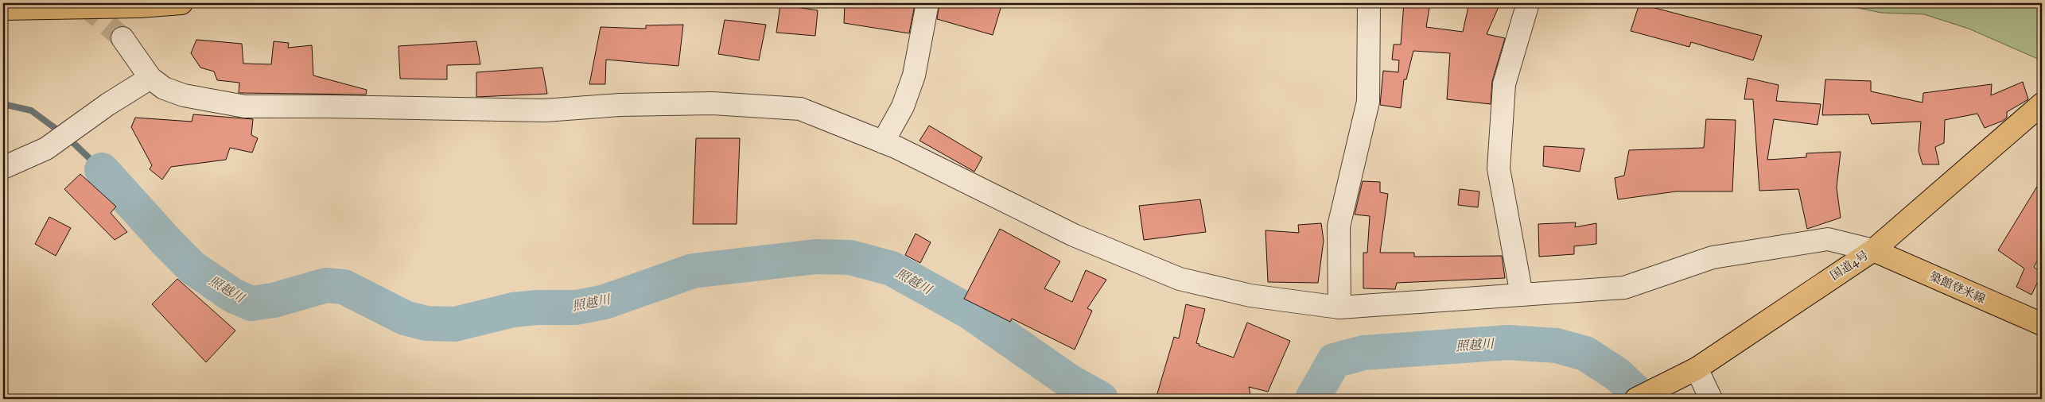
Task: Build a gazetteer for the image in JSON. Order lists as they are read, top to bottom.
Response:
{
  "streets": {
    "main road": ["国道4号", "築館登米線"]
  },
  "crossings": [
    ["国道4号", "築館登米線"]
  ],
  "water": ["照越川"]
}
